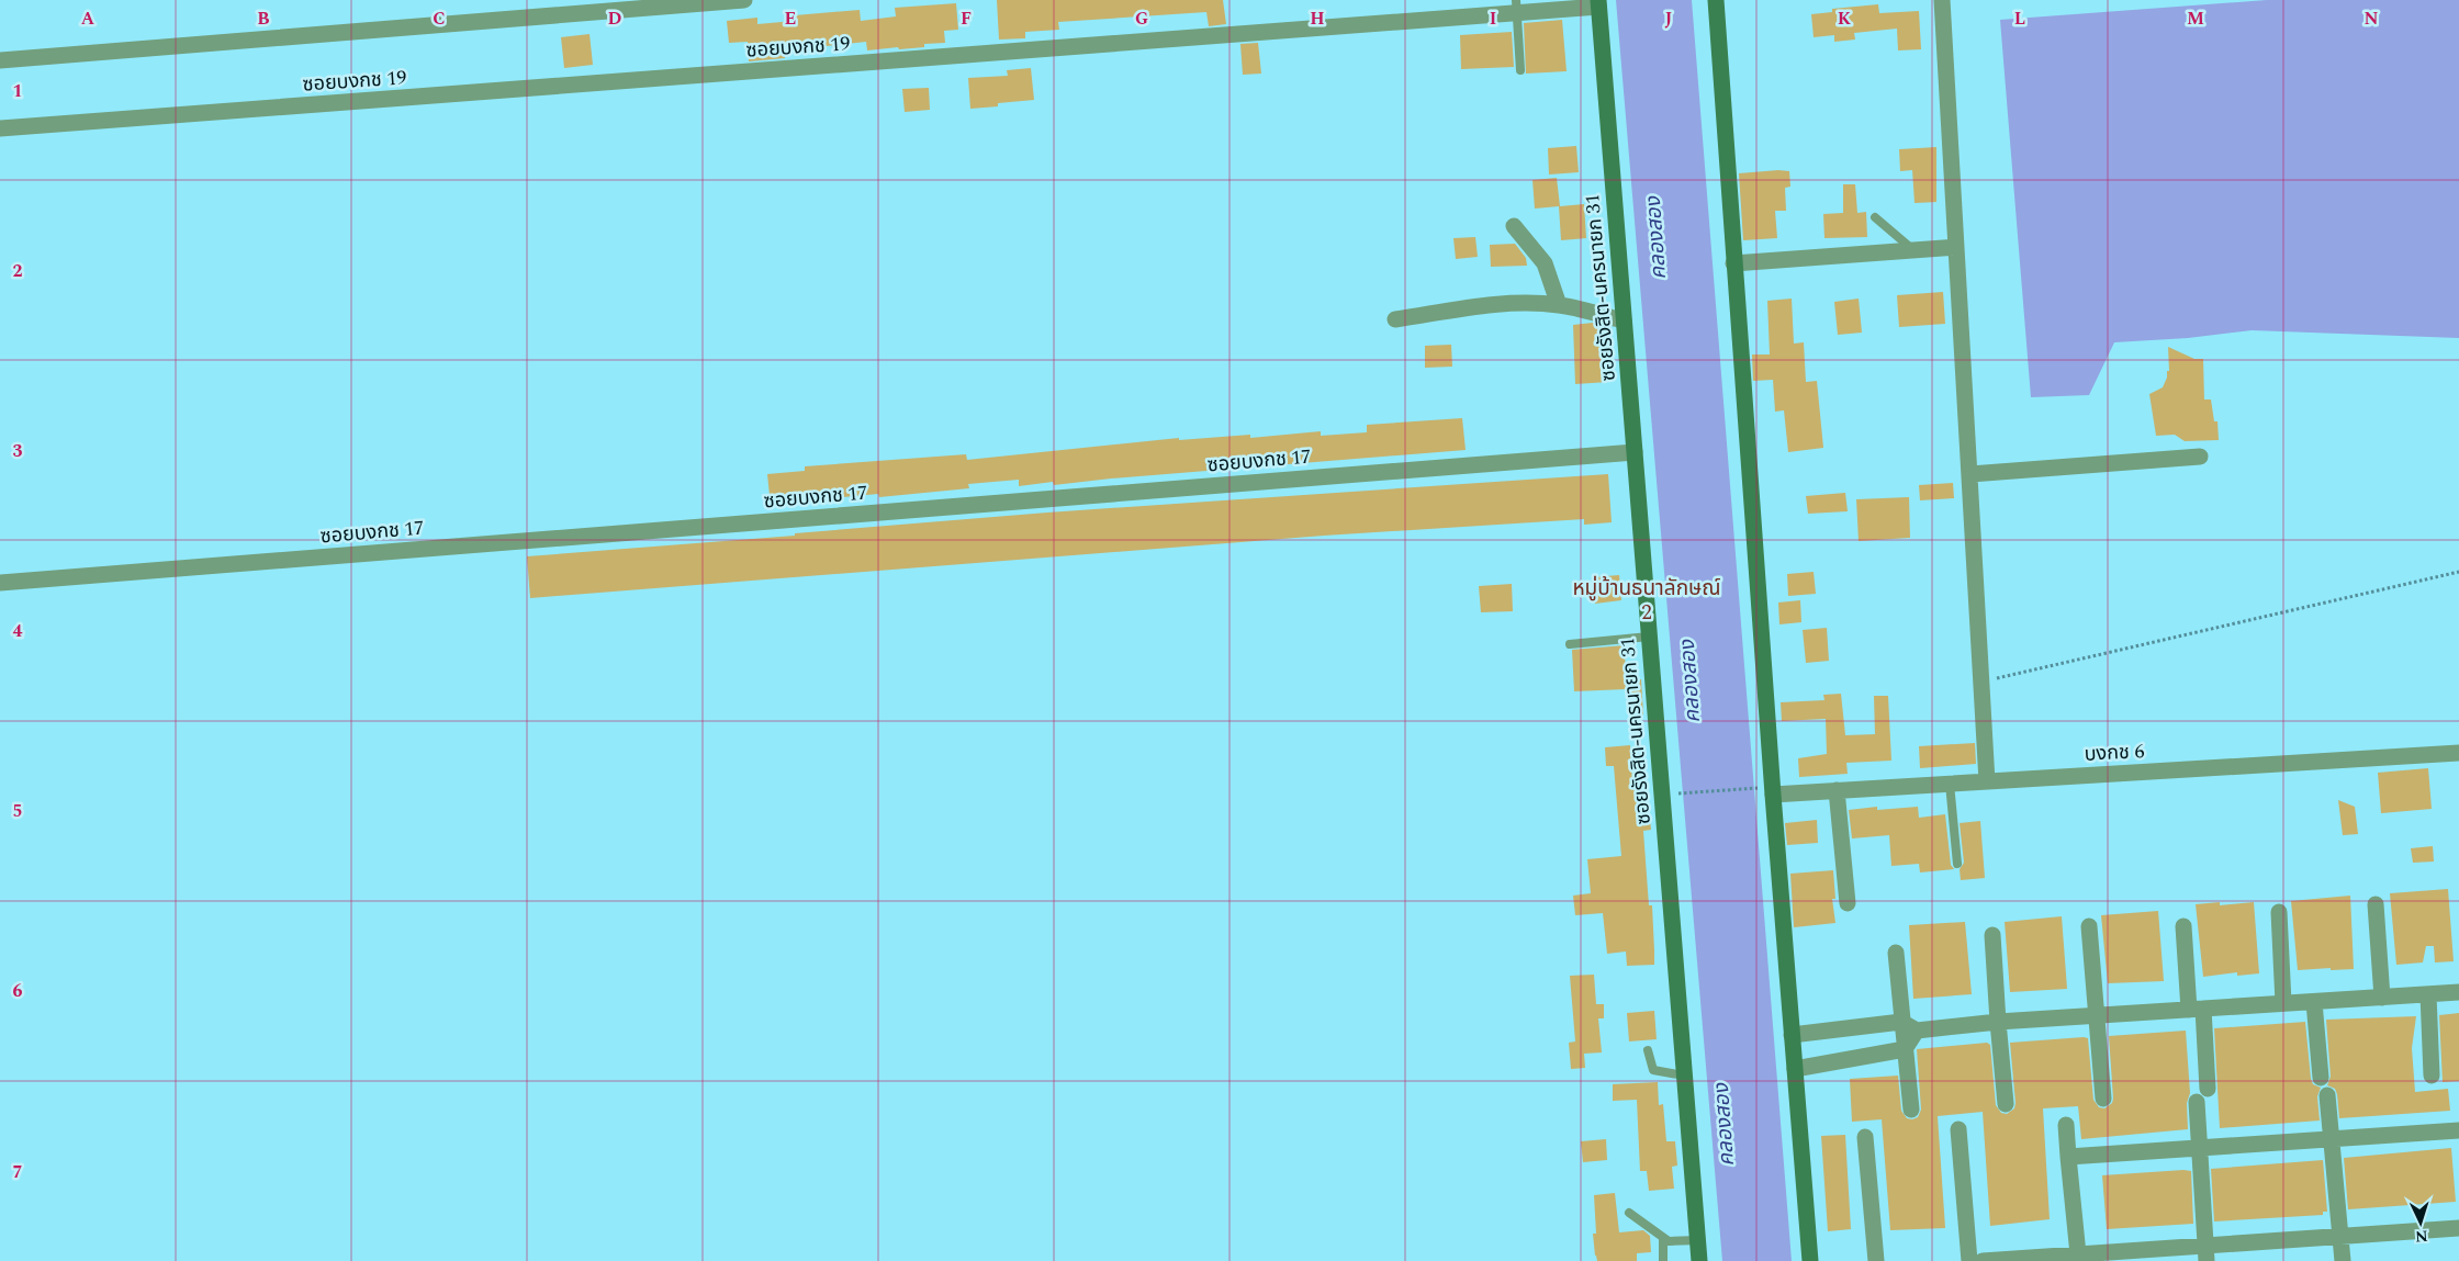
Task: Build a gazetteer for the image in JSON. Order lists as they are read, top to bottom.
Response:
{
  "streets": {
    "street": [
      "ซอยบงกช 19",
      "ซอยรังสิต-นครนายก 31",
      "ซอยบงกช 17",
      "บงกช 6"
    ]
  },
  "crossings": [
    ["ซอยบงกช 19", "ซอยรังสิต-นครนายก 31"],
    ["ซอยรังสิต-นครนายก 31", "ซอยบงกช 17"]
  ],
  "districts": ["หมู่บ้านธนาลักษณ์ 2"],
  "water": ["คลองสอง"],
  "north": "bottom",
  "grid": {
    "columns": [
      "A",
      "B",
      "C",
      "D",
      "E",
      "F",
      "G",
      "H",
      "I",
      "J",
      "K",
      "L",
      "M",
      "N"
    ],
    "rows": [
      "1",
      "2",
      "3",
      "4",
      "5",
      "6",
      "7"
    ]
  }
}
